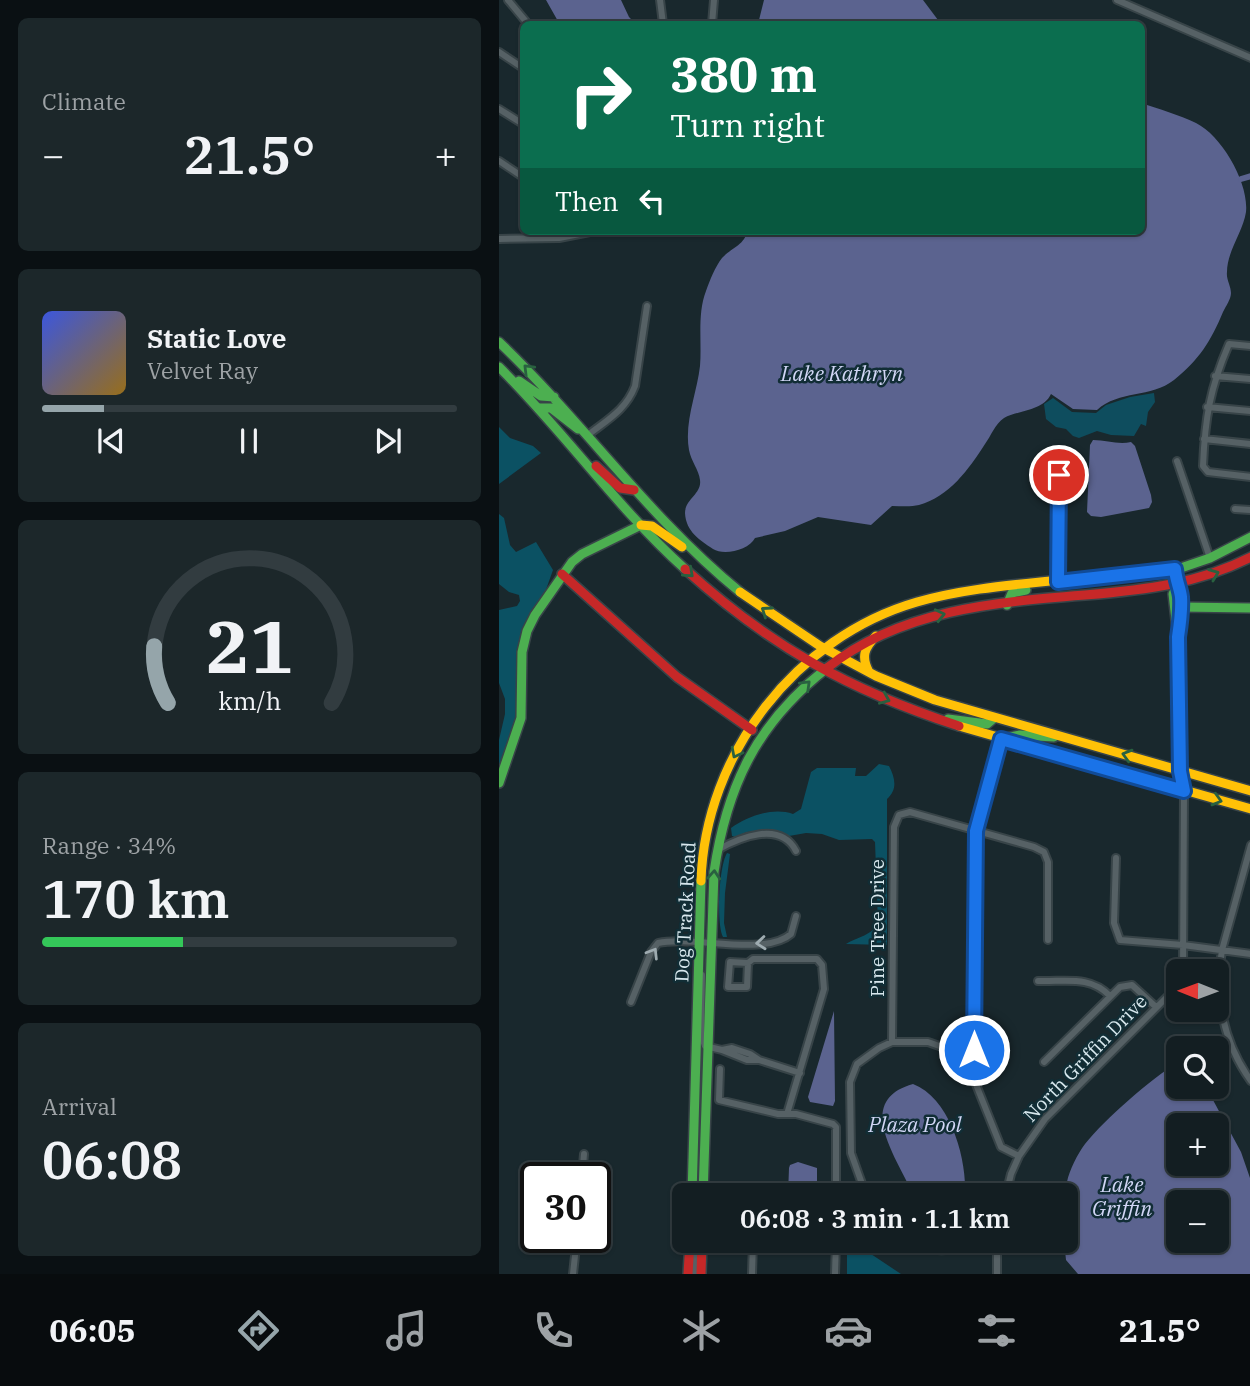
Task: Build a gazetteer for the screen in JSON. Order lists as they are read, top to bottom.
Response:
{
  "streets": {
    "main road": ["Dog Track Road"],
    "street": ["Pine Tree Drive", "North Griffin Drive"]
  },
  "water": ["Lake Kathryn", "Plaza Pool", "Lake Griffin"],
  "north": "left",
  "page": {
    "tile": [
      "Climate",
      ["Range · 34%", "170 km"],
      ["Arrival", "06:08"]
    ],
    "turn": ["380 m", "Turn right"],
    "heat": ["−", "21.5°", "+"],
    "then": "Then",
    "song": ["Static Love", "Velvet Ray"],
    "map_buttons": ["+", "−"],
    "limit": "30",
    "trip": "06:08 · 3 min · 1.1 km",
    "tabs": ["06:05", "21.5°"],
    "gauge": ["21", "km/h"]
  }
}
